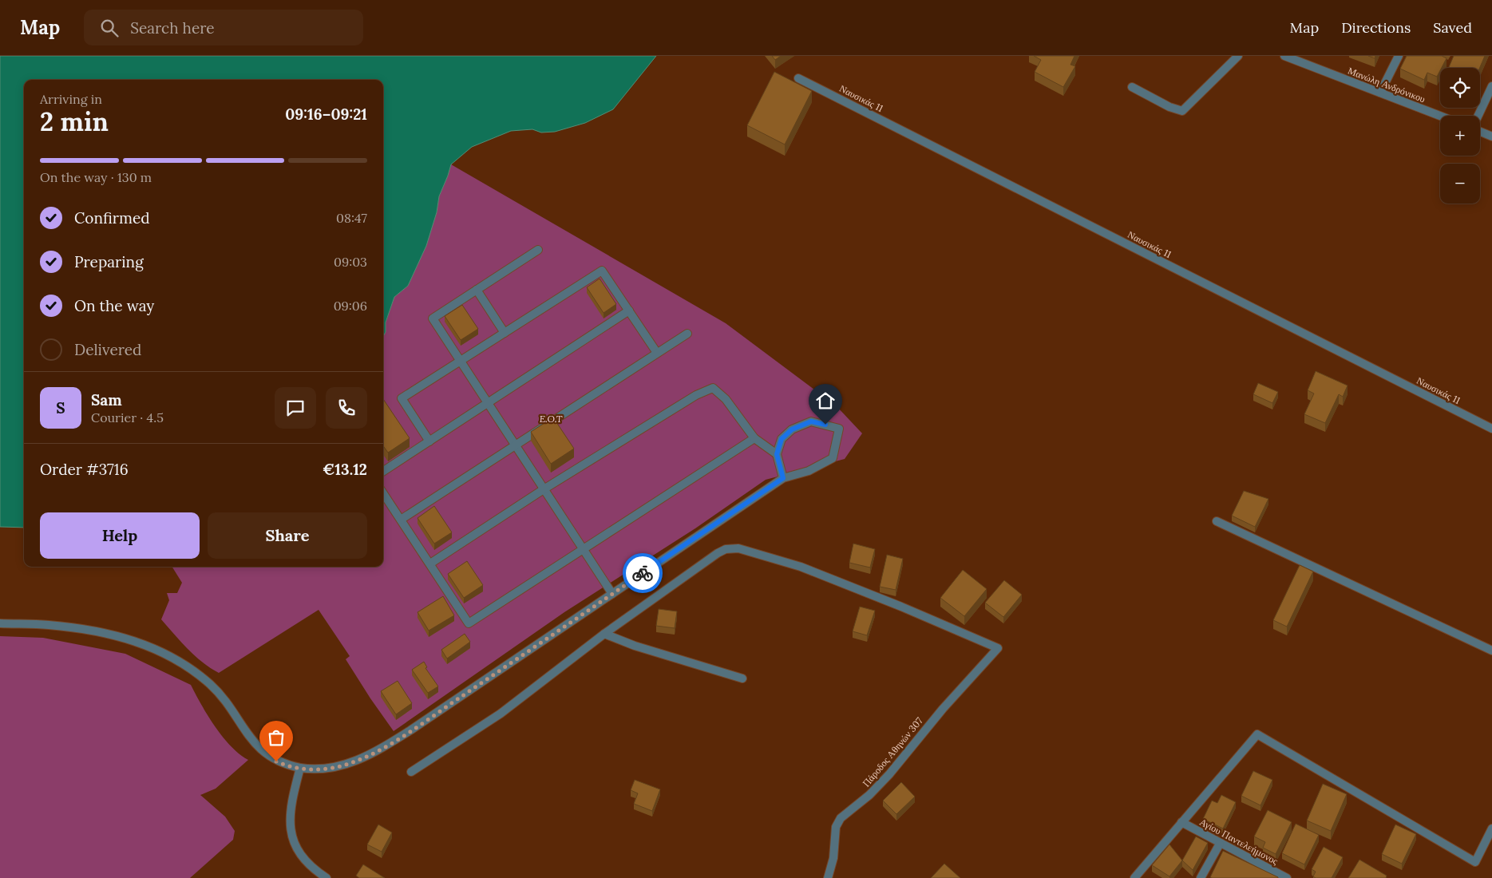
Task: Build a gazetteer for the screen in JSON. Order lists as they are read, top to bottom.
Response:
{
  "streets": {
    "street": [
      "Μανώλη Ανδρόνικου",
      "Ναυσικάς 11",
      "Πάροδος Αθηνών 307",
      "Αγίου Παντελεήμονος"
    ]
  },
  "parks": ["E.O.T"],
  "page": {
    "header": "Map",
    "search": "Search here",
    "nav": ["Map", "Directions", "Saved"],
    "map_buttons": ["+", "−"],
    "heading": ["2 min", "Arriving in", "09:16–09:21"],
    "panel": [
      "Sam",
      "Courier · 4.5",
      "Order #3716",
      "€13.12"
    ],
    "bar": "On the way · 130 m",
    "list": [
      ["Confirmed", "08:47"],
      ["Preparing", "09:03"],
      ["On the way", "09:06"],
      "Delivered"
    ],
    "round": "S",
    "buttons": ["Help", "Share"]
  }
}
